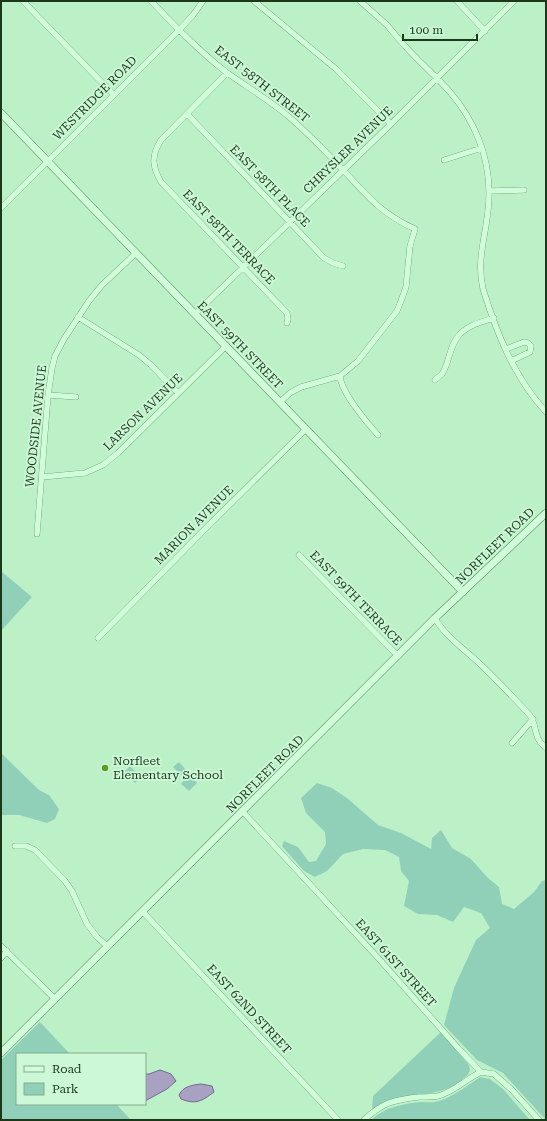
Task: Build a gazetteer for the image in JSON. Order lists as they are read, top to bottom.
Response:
{
  "streets": {
    "street": [
      "EAST 58TH STREET",
      "WESTRIDGE ROAD",
      "CHRYSLER AVENUE",
      "EAST 58TH PLACE",
      "EAST 58TH TERRACE",
      "EAST 59TH STREET",
      "LARSON AVENUE",
      "WOODSIDE AVENUE",
      "MARION AVENUE",
      "NORFLEET ROAD",
      "EAST 59TH TERRACE",
      "EAST 61ST STREET",
      "EAST 62ND STREET"
    ]
  },
  "crossings": [
    ["EAST 58TH STREET", "WESTRIDGE ROAD"],
    ["EAST 58TH STREET", "CHRYSLER AVENUE"],
    ["WESTRIDGE ROAD", "EAST 59TH STREET"],
    ["CHRYSLER AVENUE", "EAST 58TH PLACE"],
    ["CHRYSLER AVENUE", "EAST 58TH TERRACE"],
    ["CHRYSLER AVENUE", "EAST 59TH STREET"],
    ["EAST 58TH PLACE", "EAST 58TH TERRACE"],
    ["EAST 59TH STREET", "LARSON AVENUE"],
    ["EAST 59TH STREET", "WOODSIDE AVENUE"],
    ["EAST 59TH STREET", "MARION AVENUE"],
    ["EAST 59TH STREET", "NORFLEET ROAD"],
    ["LARSON AVENUE", "WOODSIDE AVENUE"],
    ["NORFLEET ROAD", "EAST 59TH TERRACE"],
    ["NORFLEET ROAD", "EAST 61ST STREET"],
    ["NORFLEET ROAD", "EAST 62ND STREET"]
  ],
  "places": ["Norfleet Elementary School"],
  "legend": ["Road", "Park"],
  "scale_bar": "100 m"
}
